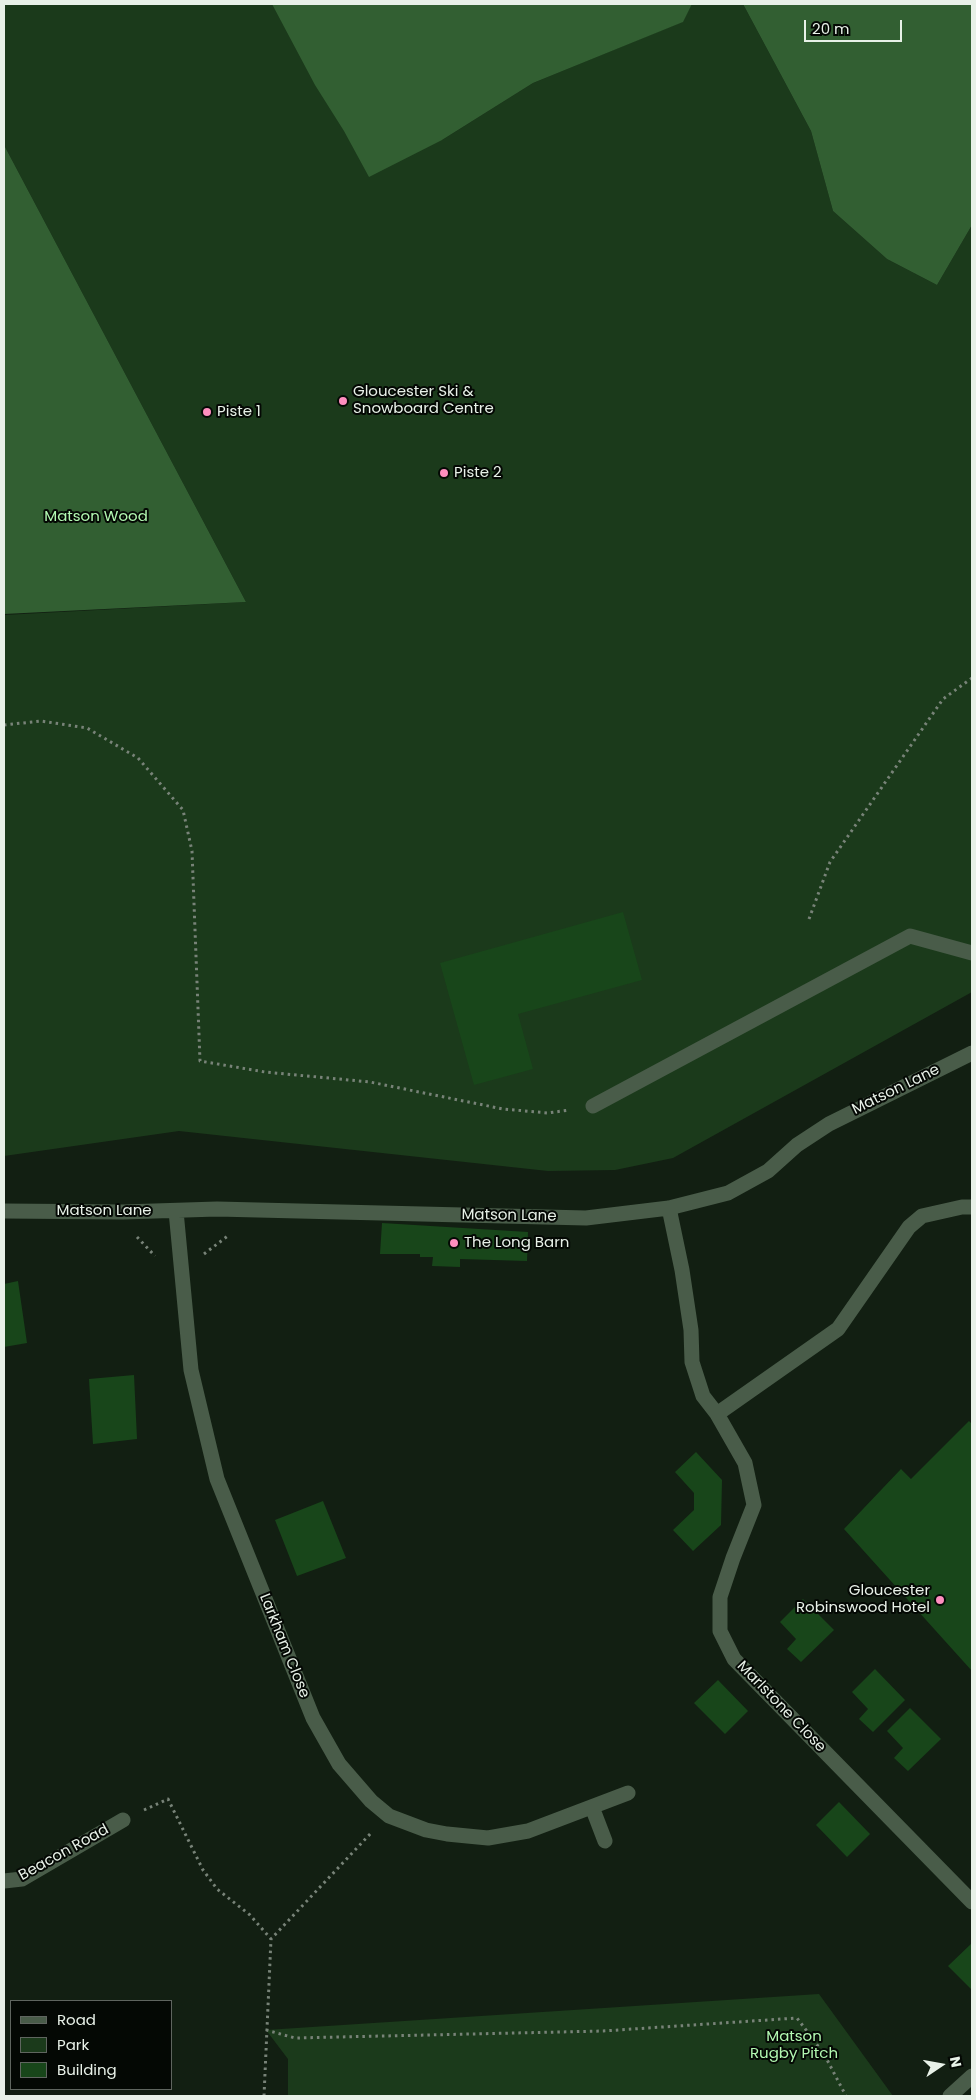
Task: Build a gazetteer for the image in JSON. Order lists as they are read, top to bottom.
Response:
{
  "streets": {
    "street": [
      "Matson Lane",
      "Larkham Close",
      "Marlstone Close",
      "Beacon Road"
    ]
  },
  "crossings": [
    ["Matson Lane", "Larkham Close"],
    ["Matson Lane", "Marlstone Close"]
  ],
  "parks": ["Matson Wood", "Matson Rugby Pitch"],
  "places": [
    "Gloucester Ski & Snowboard Centre",
    "Piste 1",
    "Piste 2",
    "The Long Barn",
    "Gloucester Robinswood Hotel"
  ],
  "legend": ["Road", "Park", "Building"],
  "scale_bar": "20 m",
  "north": "right"
}
